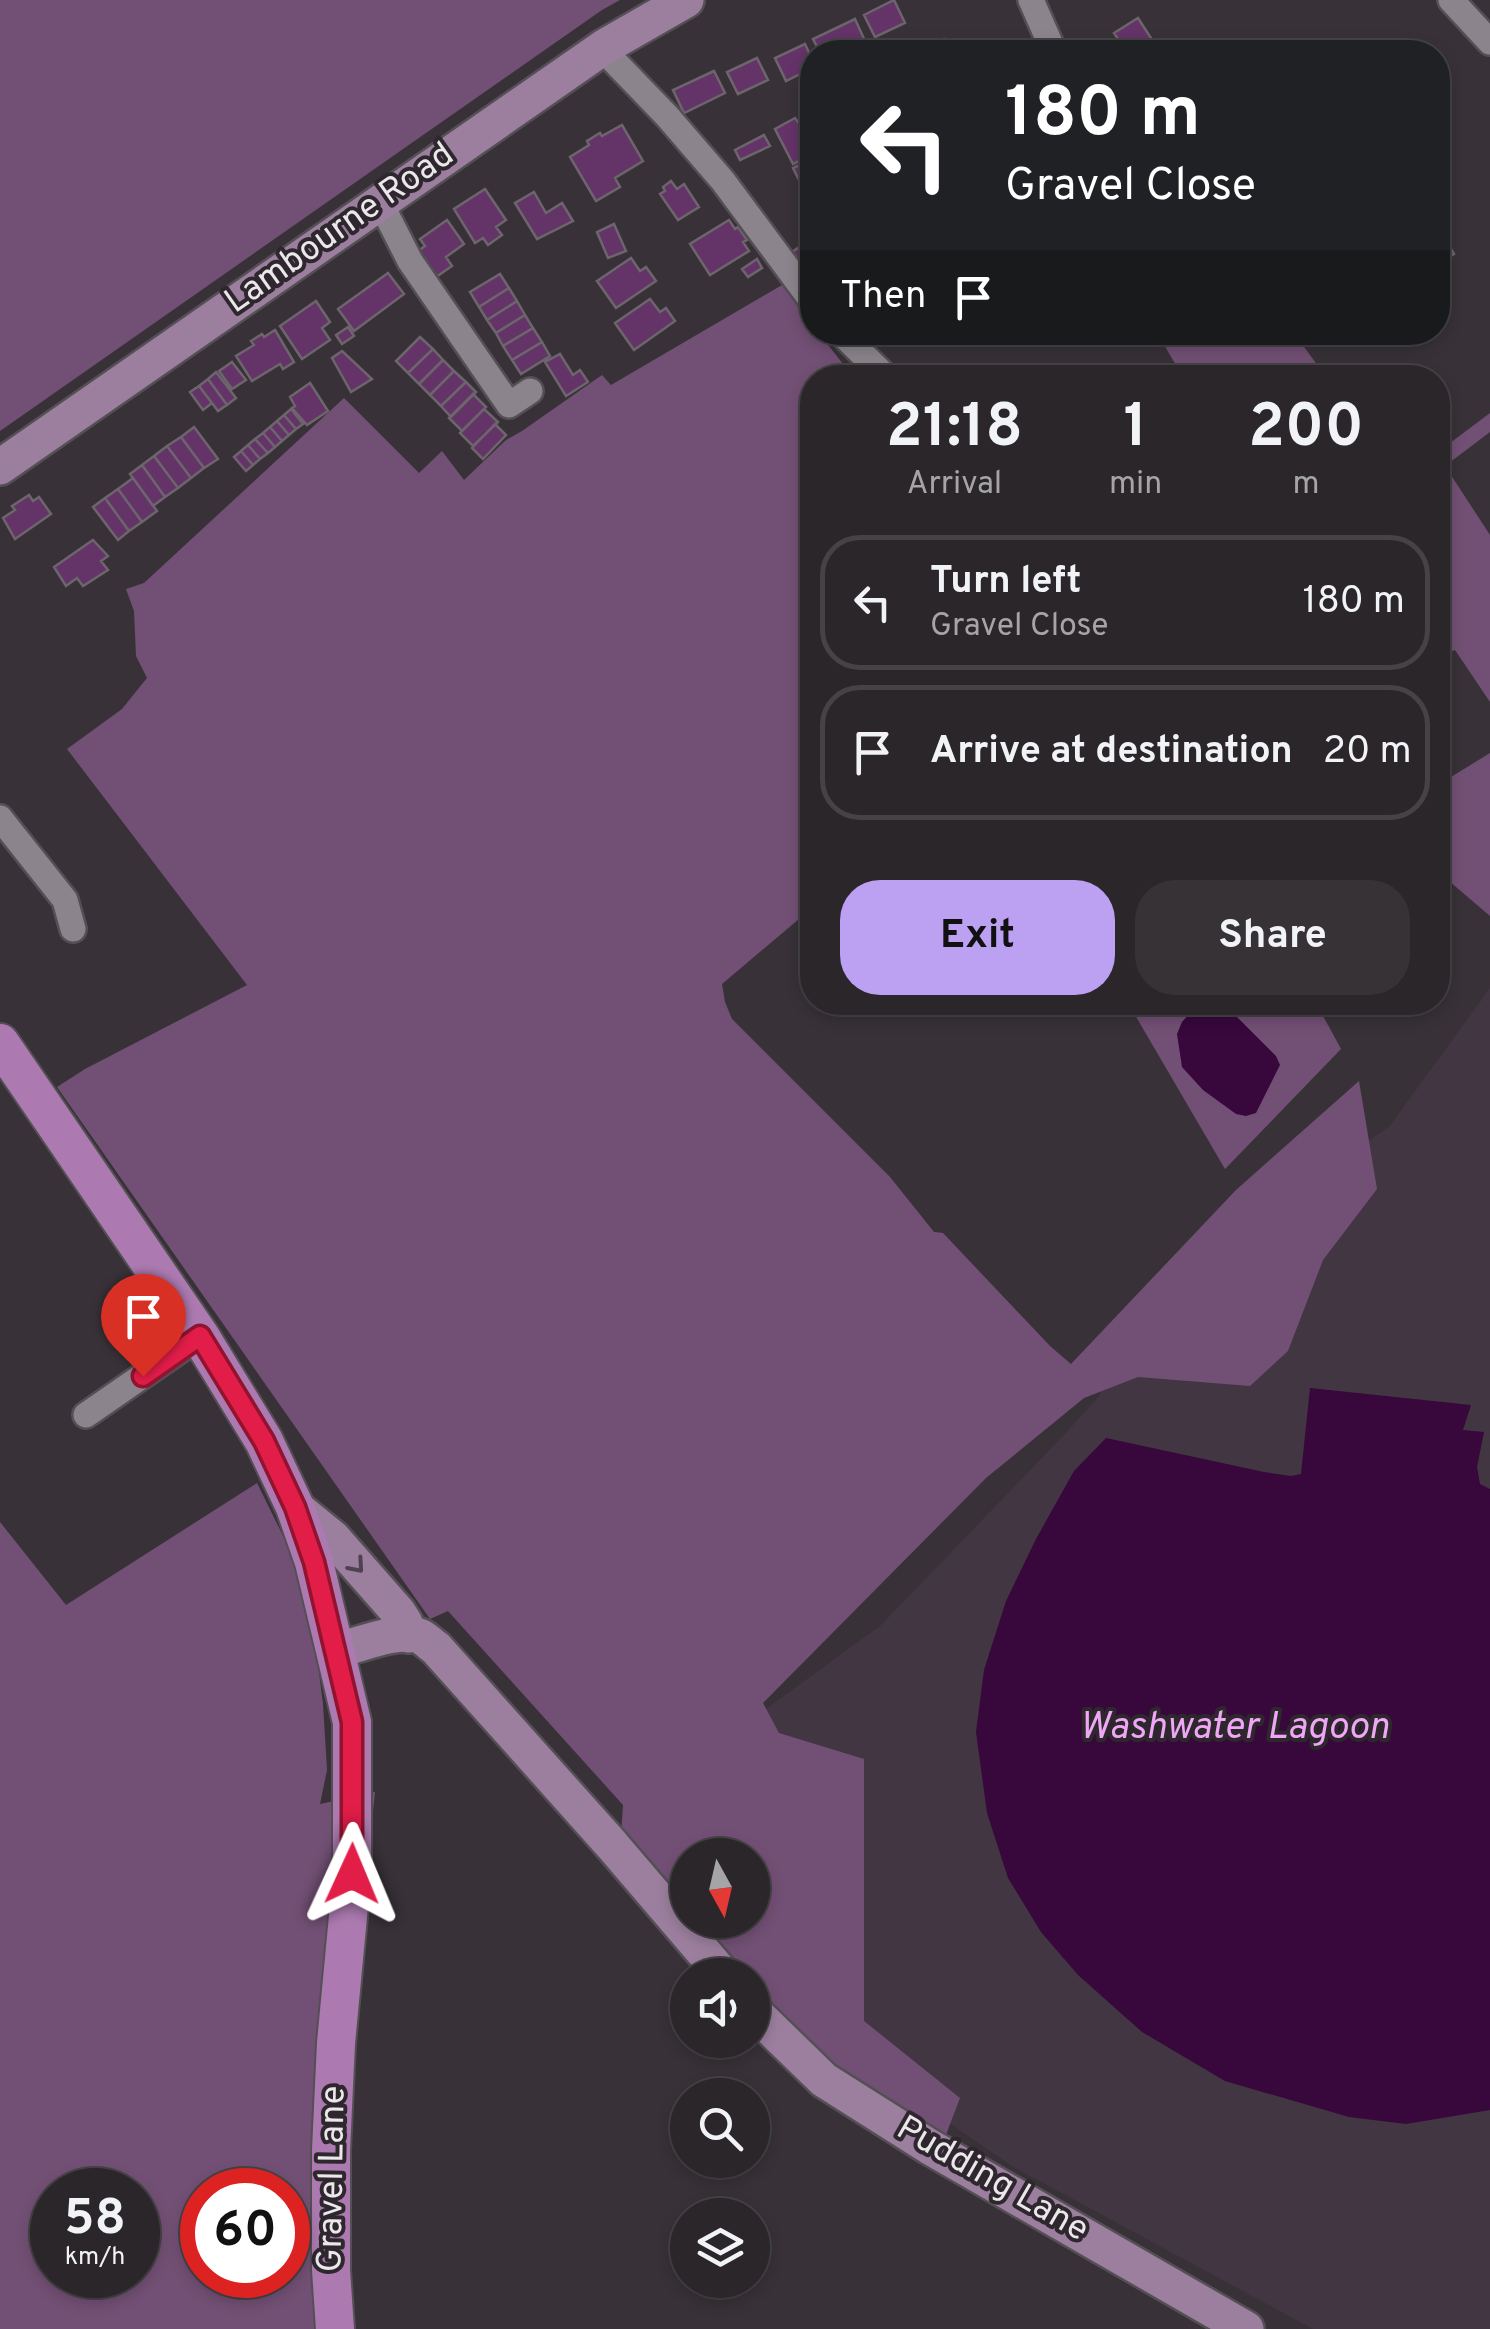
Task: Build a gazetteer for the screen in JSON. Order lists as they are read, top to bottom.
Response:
{
  "streets": {
    "main road": ["Gravel Lane"],
    "street": ["Lambourne Road", "Pudding Lane"]
  },
  "water": ["Washwater Lagoon"],
  "north": "bottom",
  "page": {
    "turn": ["180 m", "Gravel Close"],
    "then": "Then",
    "eta": [
      "21:18",
      "Arrival",
      "1",
      "min",
      "200",
      "m"
    ],
    "list": [
      {
        "name": "Turn left",
        "note": "Gravel Close",
        "value": "180 m"
      },
      {
        "name": "Arrive at destination",
        "value": "20 m"
      }
    ],
    "buttons": ["Exit", "Share"],
    "speed": "58 km/h",
    "limit": "60"
  }
}
